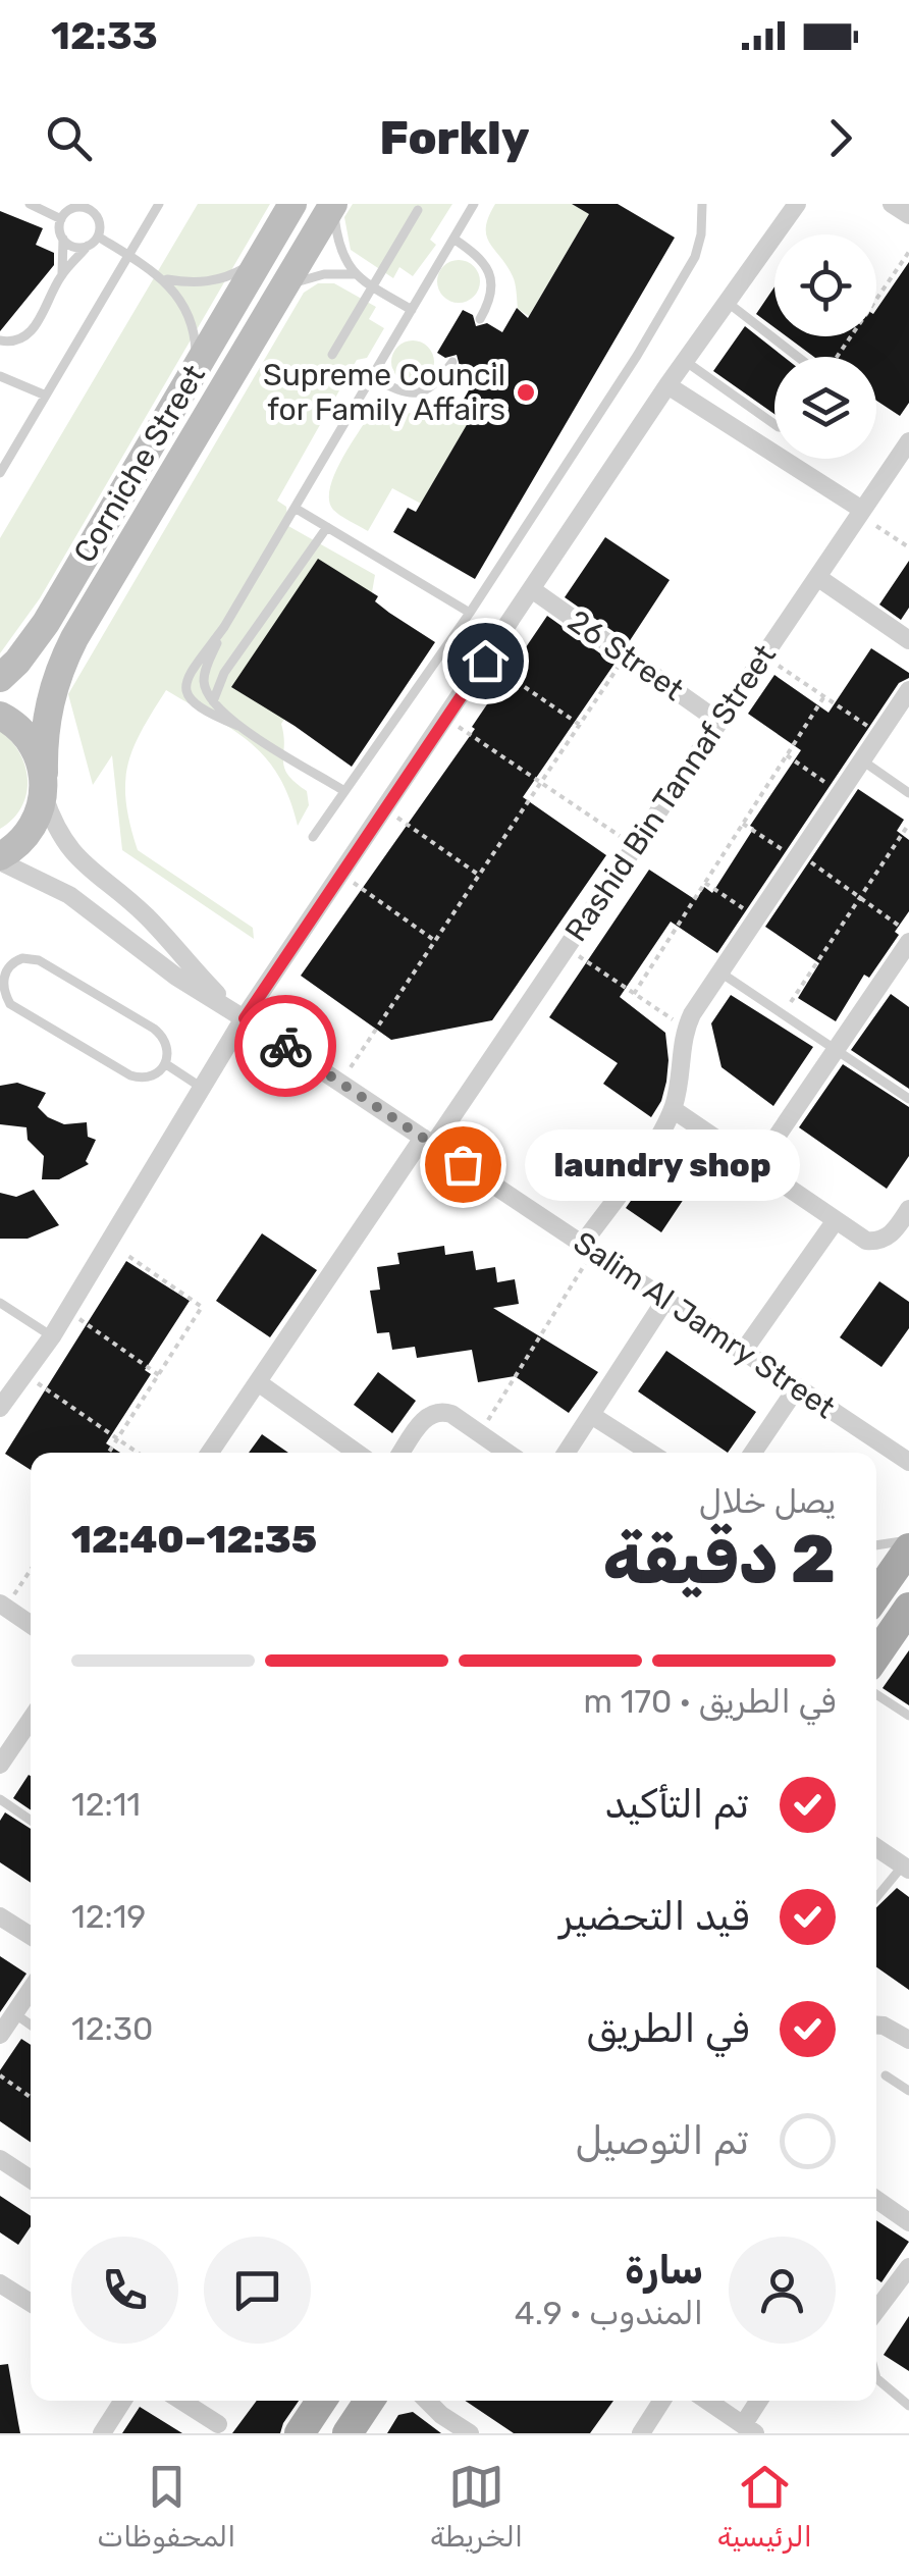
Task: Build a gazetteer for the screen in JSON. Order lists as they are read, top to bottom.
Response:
{
  "streets": {
    "main road": ["Corniche Street"],
    "street": ["26 Street", "Rashid Bin Tannaf Street", "Salim Al Jamry Street"]
  },
  "crossings": [
    ["Corniche Street", "Salim Al Jamry Street"],
    ["26 Street", "Rashid Bin Tannaf Street"],
    ["Rashid Bin Tannaf Street", "Salim Al Jamry Street"]
  ],
  "places": ["Supreme Council for Family Affairs", "laundry shop"],
  "page": {
    "status": "12:33",
    "header": "Forkly",
    "bubble": "laundry shop",
    "heading": ["2 دقيقة", "يصل خلال", "12:35–12:40"],
    "panel": ["سارة", "المندوب · 4.9"],
    "bar": "في الطريق · 170 m",
    "list": [
      ["تم التأكيد", "12:11"],
      ["قيد التحضير", "12:19"],
      ["في الطريق", "12:30"],
      "تم التوصيل"
    ],
    "tabs": ["الرئيسية", "الخريطة", "المحفوظات"]
  }
}
